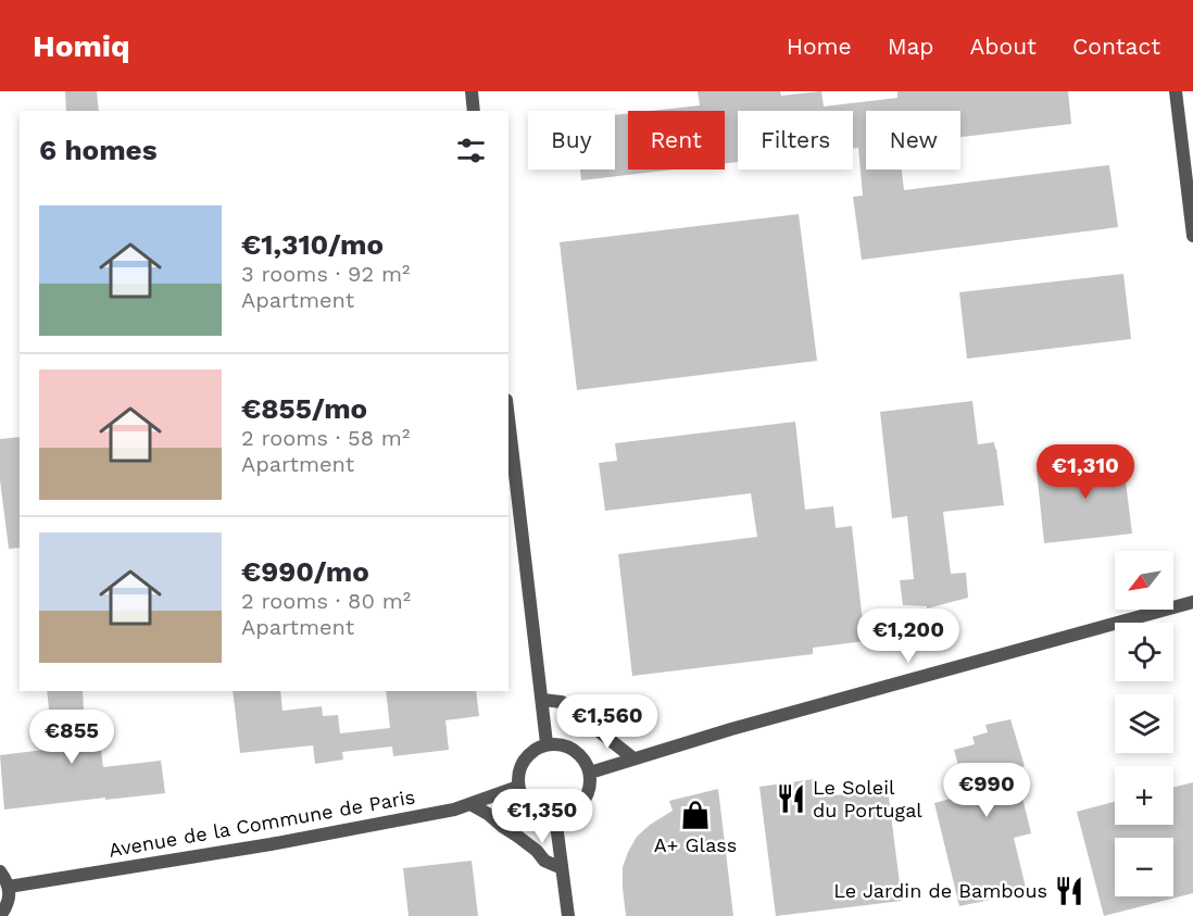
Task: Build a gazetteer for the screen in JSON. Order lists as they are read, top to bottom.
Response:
{
  "streets": {
    "street": ["Avenue de la Commune de Paris"]
  },
  "places": {
    "restaurant": ["Le Soleil du Portugal", "Le Jardin de Bambous"],
    "shop": ["A+ Glass"]
  },
  "north": "bottom left",
  "page": {
    "header": "Homiq",
    "nav": [
      "Home",
      "Map",
      "About",
      "Contact"
    ],
    "chip": [
      "Buy",
      "Rent",
      "Filters",
      "New"
    ],
    "heading": "6 homes",
    "list": [
      {
        "name": "€1,310/mo",
        "note": "3 rooms · 92 m² · Apartment"
      },
      {
        "name": "€855/mo",
        "note": "2 rooms · 58 m² · Apartment"
      },
      {
        "name": "€990/mo",
        "note": "2 rooms · 80 m² · Apartment"
      }
    ],
    "price": [
      "€1,310",
      "€1,200",
      "€1,560",
      "€855",
      "€990",
      "€1,350"
    ],
    "map_buttons": ["+", "−"]
  }
}
